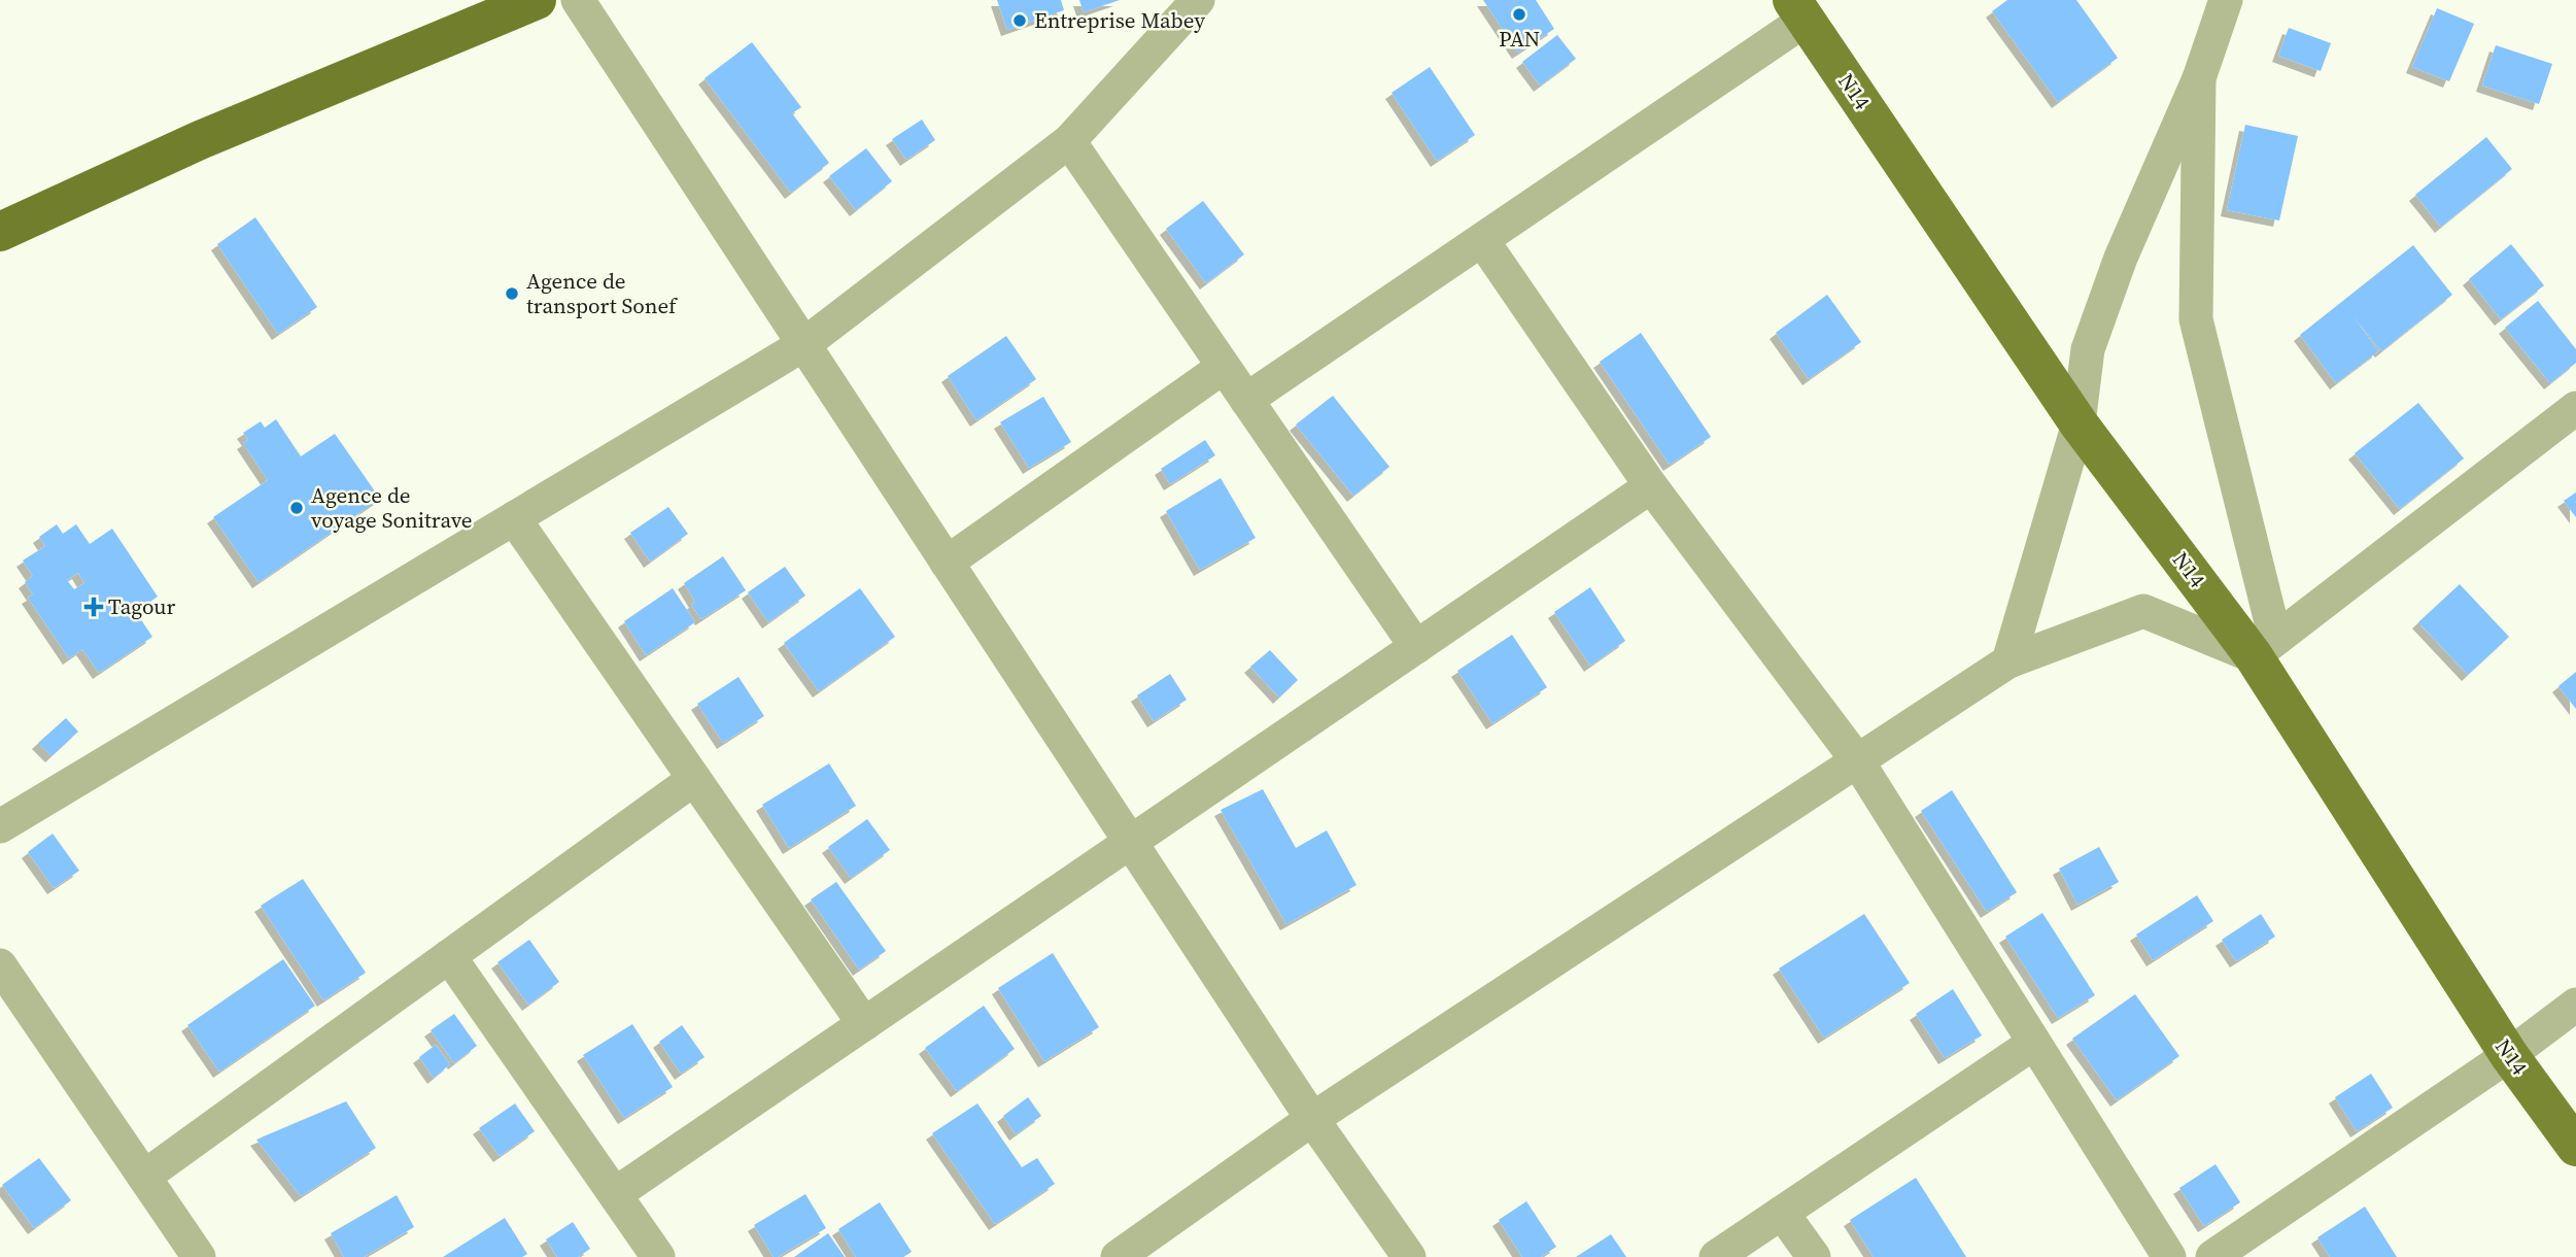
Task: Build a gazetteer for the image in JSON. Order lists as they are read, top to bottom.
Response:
{
  "streets": {
    "main road": ["N14"]
  },
  "places": {
    "other": [
      "PAN",
      "Entreprise Mabey",
      "Agence de transport Sonef",
      "Agence de voyage Sonitrave"
    ],
    "health": ["Tagour"]
  }
}
